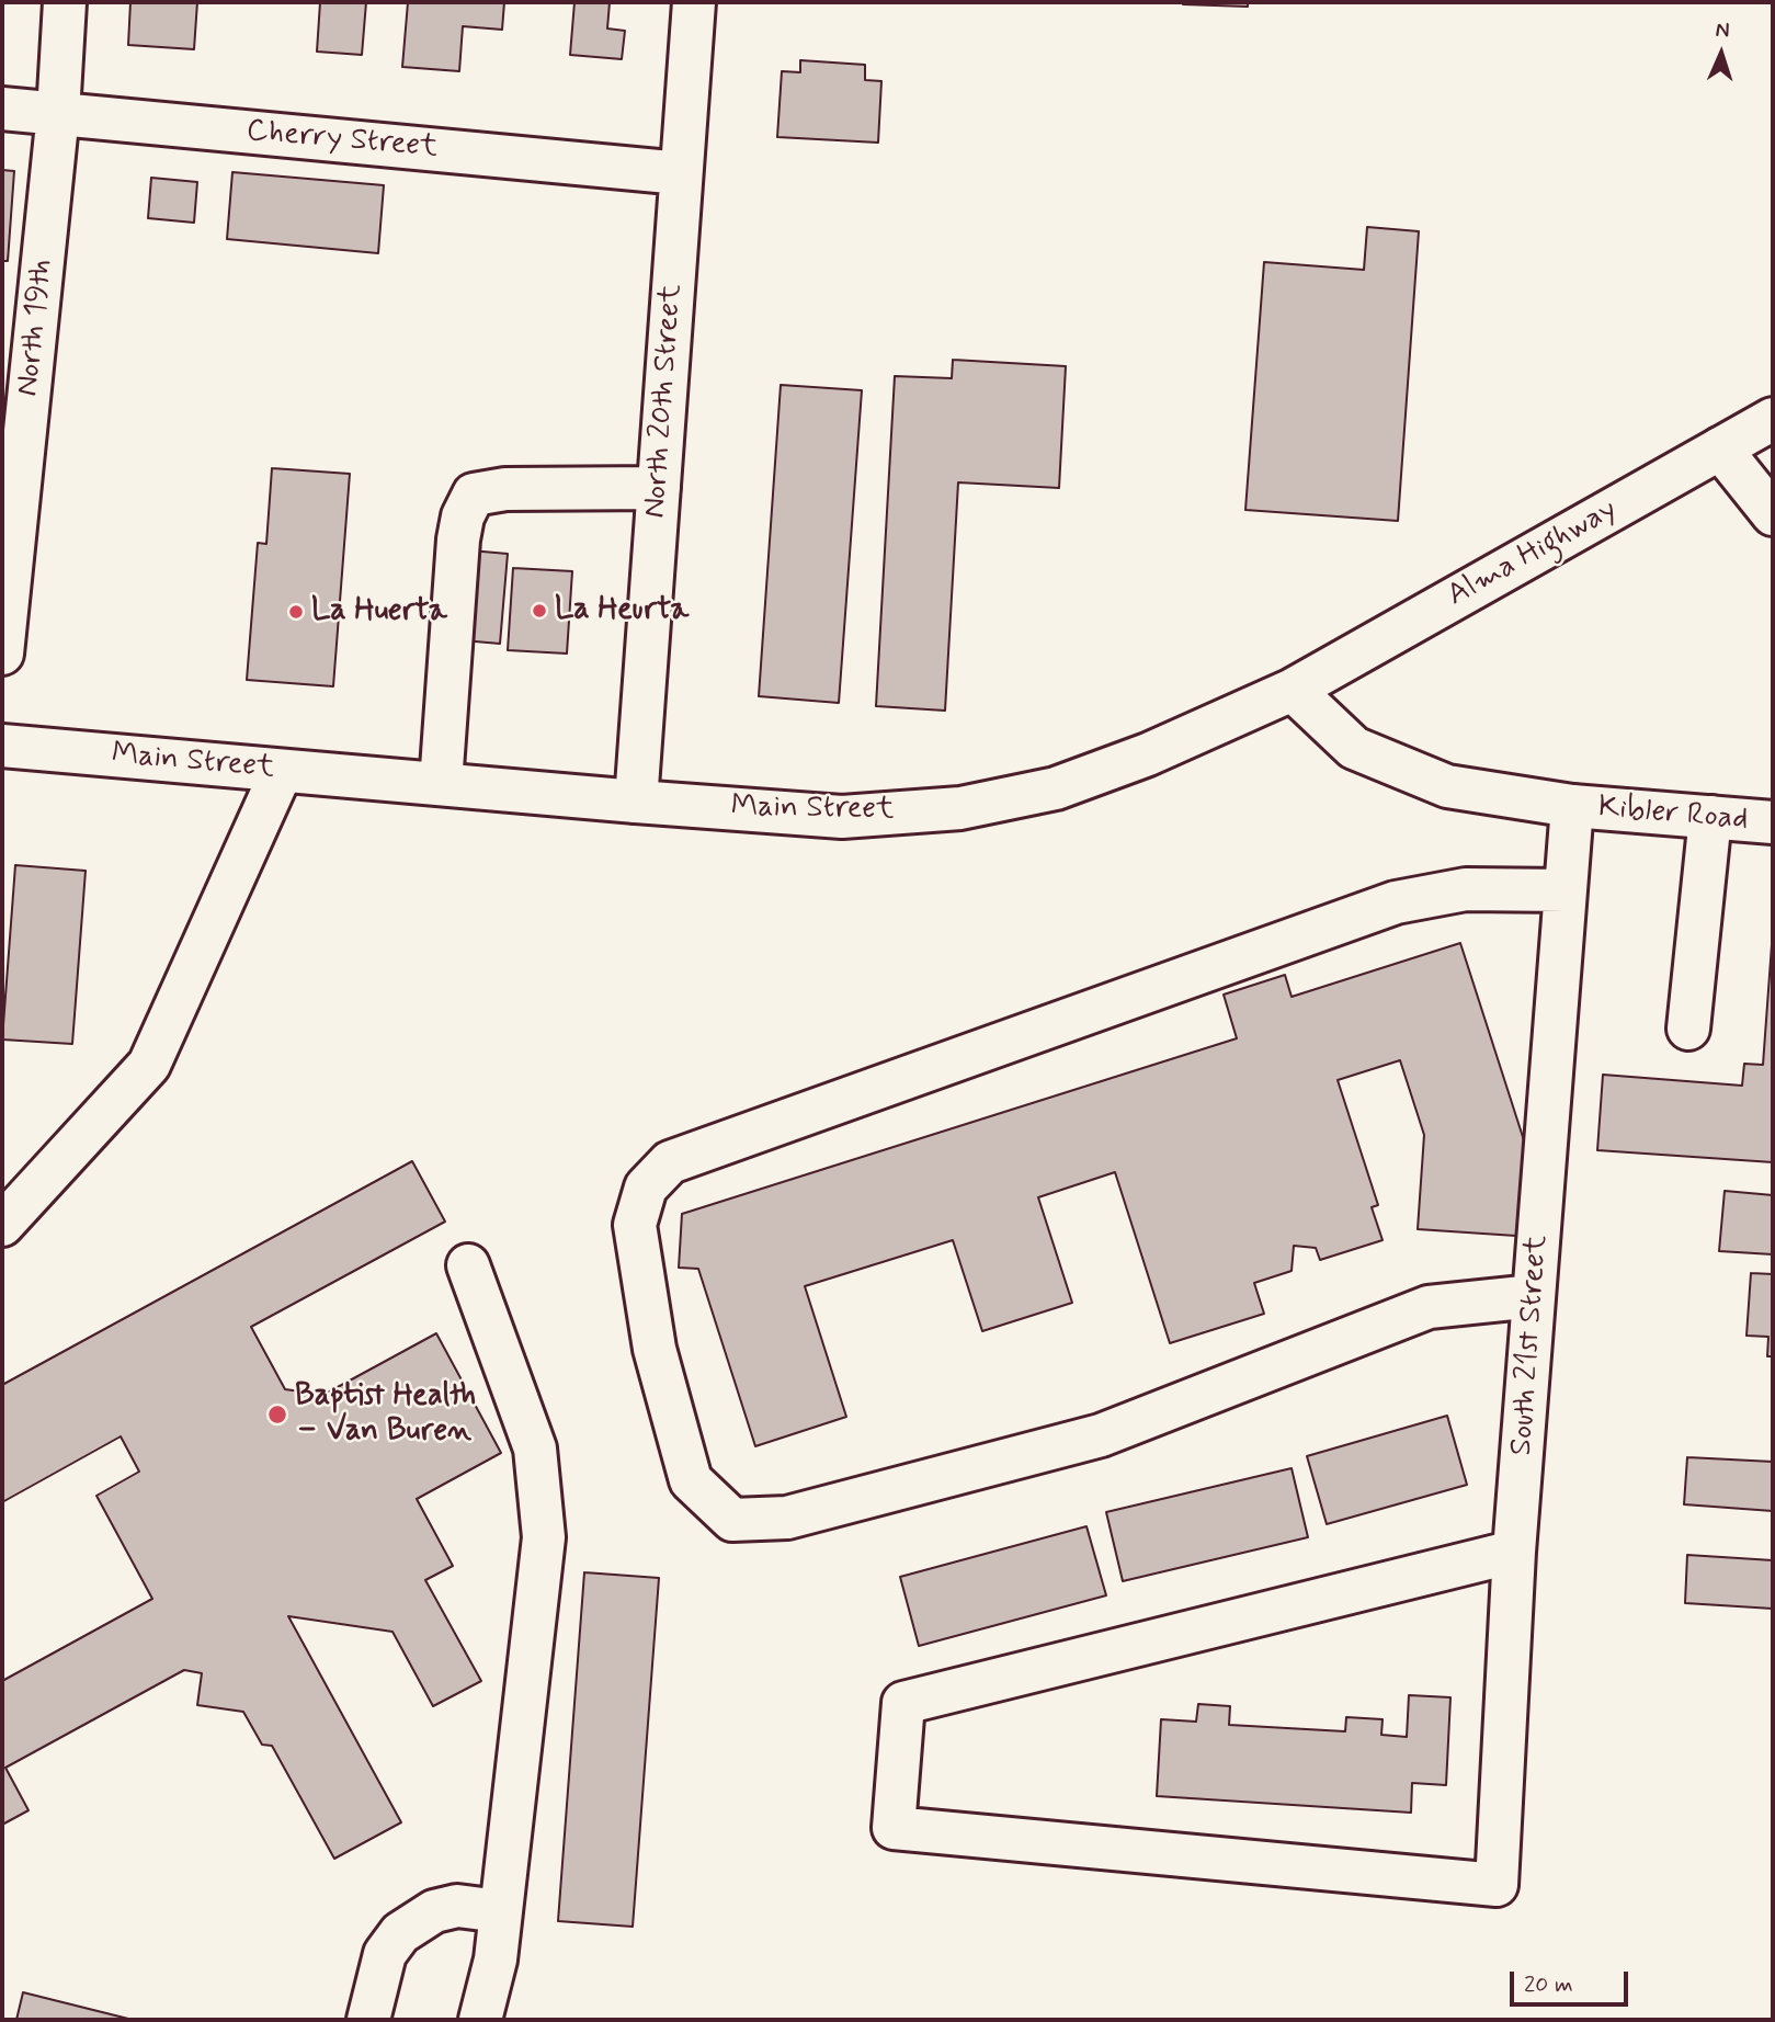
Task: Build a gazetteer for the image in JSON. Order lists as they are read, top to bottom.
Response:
{
  "streets": {
    "street": [
      "Cherry Street",
      "North 19th",
      "North 20th Street",
      "Alma Highway",
      "Main Street",
      "Kibler Road",
      "South 21st Street"
    ]
  },
  "crossings": [
    ["Cherry Street", "North 19th"],
    ["Cherry Street", "North 20th Street"],
    ["North 20th Street", "Main Street"],
    ["Alma Highway", "Main Street"],
    ["Kibler Road", "South 21st Street"]
  ],
  "places": ["La Heurta", "La Huerta", "Baptist Health – Van Buren"],
  "scale_bar": "20 m",
  "north": "top"
}
